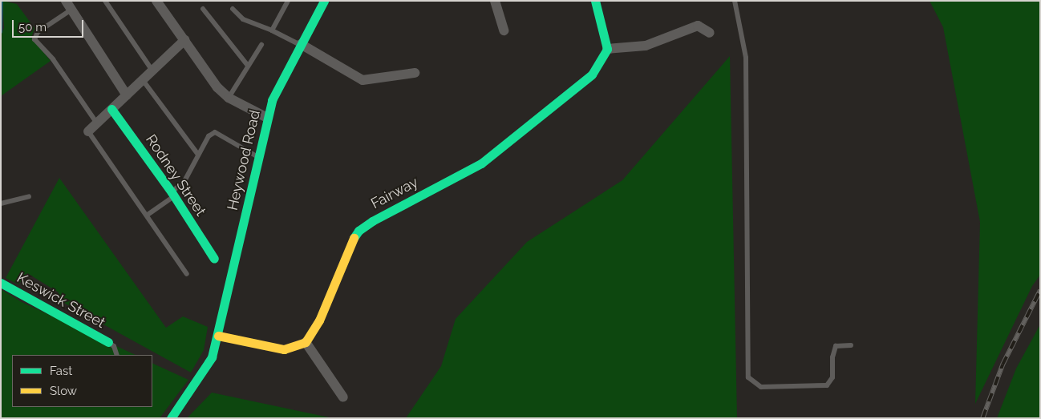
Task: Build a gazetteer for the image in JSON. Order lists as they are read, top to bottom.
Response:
{
  "streets": {
    "street": [
      "Heywood Road",
      "Rodney Street",
      "Fairway",
      "Keswick Street"
    ]
  },
  "legend": ["Fast", "Slow"],
  "scale_bar": "50 m"
}
